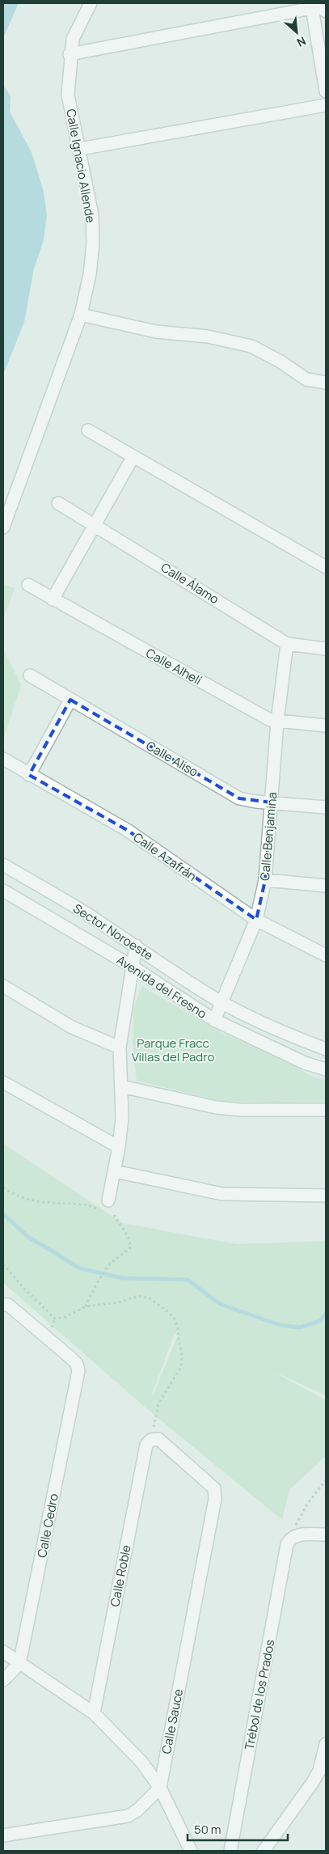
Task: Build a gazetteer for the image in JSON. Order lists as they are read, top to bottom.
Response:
{
  "streets": {
    "street": [
      "Calle Ignacio Allende",
      "Calle Álamo",
      "Calle Alhelí",
      "Calle Aliso",
      "Calle Benjamina",
      "Calle Azafrán",
      "Sector Noroeste",
      "Avenida del Fresno",
      "Calle Cedro",
      "Calle Roble",
      "Trébol de los Prados",
      "Calle Sauce"
    ]
  },
  "crossings": [
    ["Calle Álamo", "Calle Benjamina"],
    ["Calle Alhelí", "Calle Benjamina"],
    ["Calle Aliso", "Calle Benjamina"],
    ["Calle Benjamina", "Calle Azafrán"],
    ["Calle Benjamina", "Sector Noroeste"],
    ["Calle Benjamina", "Avenida del Fresno"],
    ["Sector Noroeste", "Avenida del Fresno"],
    ["Calle Roble", "Calle Sauce"]
  ],
  "parks": ["Parque Fracc Villas del Padro"],
  "scale_bar": "50 m",
  "north": "bottom right"
}
